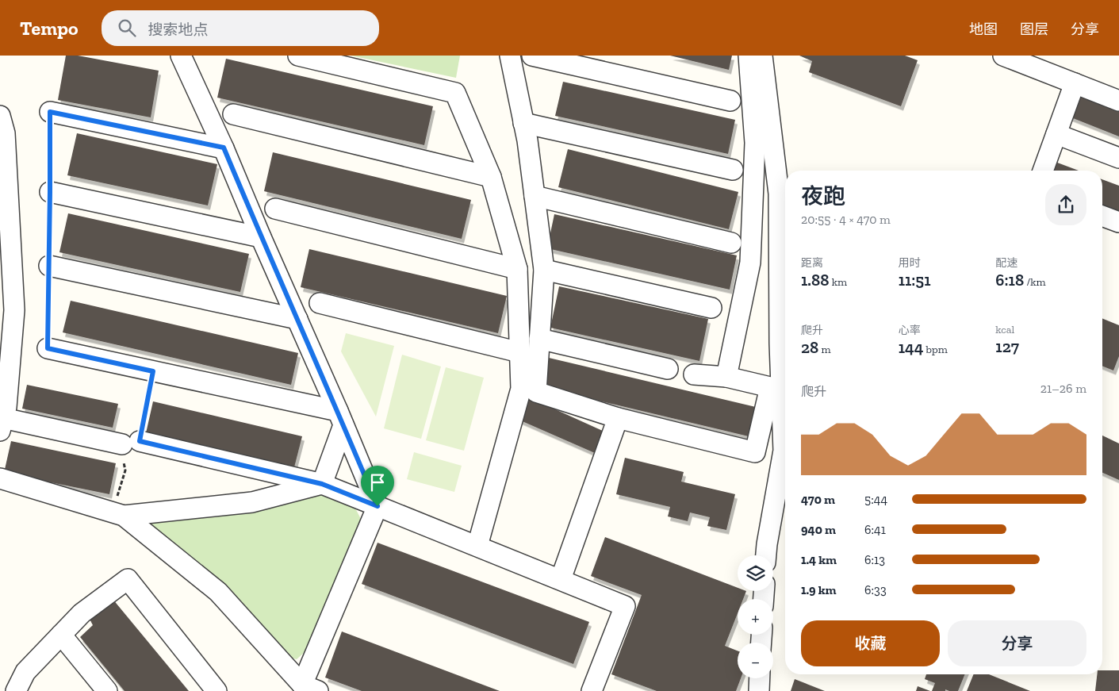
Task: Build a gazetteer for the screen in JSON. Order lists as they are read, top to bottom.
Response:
{
  "page": {
    "header": "Tempo",
    "search": "搜索地点",
    "nav": ["地图", "图层", "分享"],
    "heading": ["夜跑", "20:55 · 4 × 470 m"],
    "stats": [
      ["距离", "1.88 km"],
      ["用时", "11:51"],
      ["配速", "6:18 /km"],
      ["爬升", "28 m"],
      ["心率", "144 bpm"],
      ["kcal", "127"]
    ],
    "chart": ["爬升", "21–26 m"],
    "list": [
      {
        "name": "470 m",
        "note": "5:44"
      },
      {
        "name": "940 m",
        "note": "6:41"
      },
      {
        "name": "1.4 km",
        "note": "6:13"
      },
      {
        "name": "1.9 km",
        "note": "6:33"
      }
    ],
    "map_buttons": ["+", "−"],
    "buttons": ["收藏", "分享"]
  }
}
